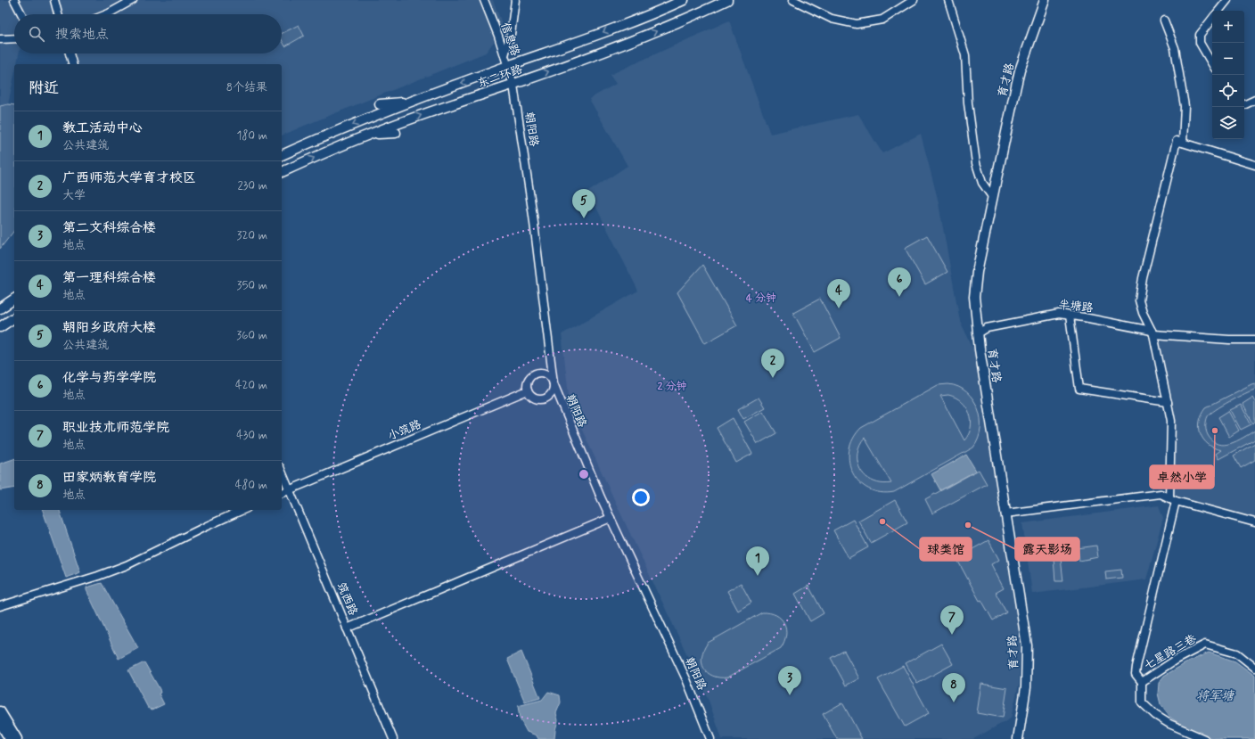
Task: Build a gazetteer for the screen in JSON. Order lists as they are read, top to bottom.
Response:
{
  "streets": {
    "main road": ["东二环路", "育才路"],
    "street": [
      "信息路",
      "朝阳路",
      "半塘路",
      "小筑路",
      "筑西路",
      "七星路三巷"
    ]
  },
  "crossings": [
    ["信息路", "东二环路"],
    ["信息路", "朝阳路"],
    ["东二环路", "朝阳路"],
    ["育才路", "半塘路"],
    ["朝阳路", "小筑路"],
    ["小筑路", "筑西路"]
  ],
  "water": ["将军塘"],
  "places": ["卓然小学", "球类馆", "露天影场"],
  "page": {
    "map_buttons": ["+", "−"],
    "search": "搜索地点",
    "heading": ["附近", "8个结果"],
    "list": [
      {
        "mark": "1",
        "name": "教工活动中心",
        "note": "公共建筑",
        "value": "180 m"
      },
      {
        "mark": "2",
        "name": "广西师范大学育才校区",
        "note": "大学",
        "value": "230 m"
      },
      {
        "mark": "3",
        "name": "第二文科综合楼",
        "note": "地点",
        "value": "320 m"
      },
      {
        "mark": "4",
        "name": "第一理科综合楼",
        "note": "地点",
        "value": "350 m"
      },
      {
        "mark": "5",
        "name": "朝阳乡政府大楼",
        "note": "公共建筑",
        "value": "360 m"
      },
      {
        "mark": "6",
        "name": "化学与药学学院",
        "note": "地点",
        "value": "420 m"
      },
      {
        "mark": "7",
        "name": "职业技术师范学院",
        "note": "地点",
        "value": "430 m"
      },
      {
        "mark": "8",
        "name": "田家炳教育学院",
        "note": "地点",
        "value": "480 m"
      }
    ],
    "pins": [
      "5",
      "6",
      "4",
      "2",
      "1",
      "7",
      "3",
      "8"
    ]
  },
  "rings": ["4 分钟", "2 分钟"]
}
